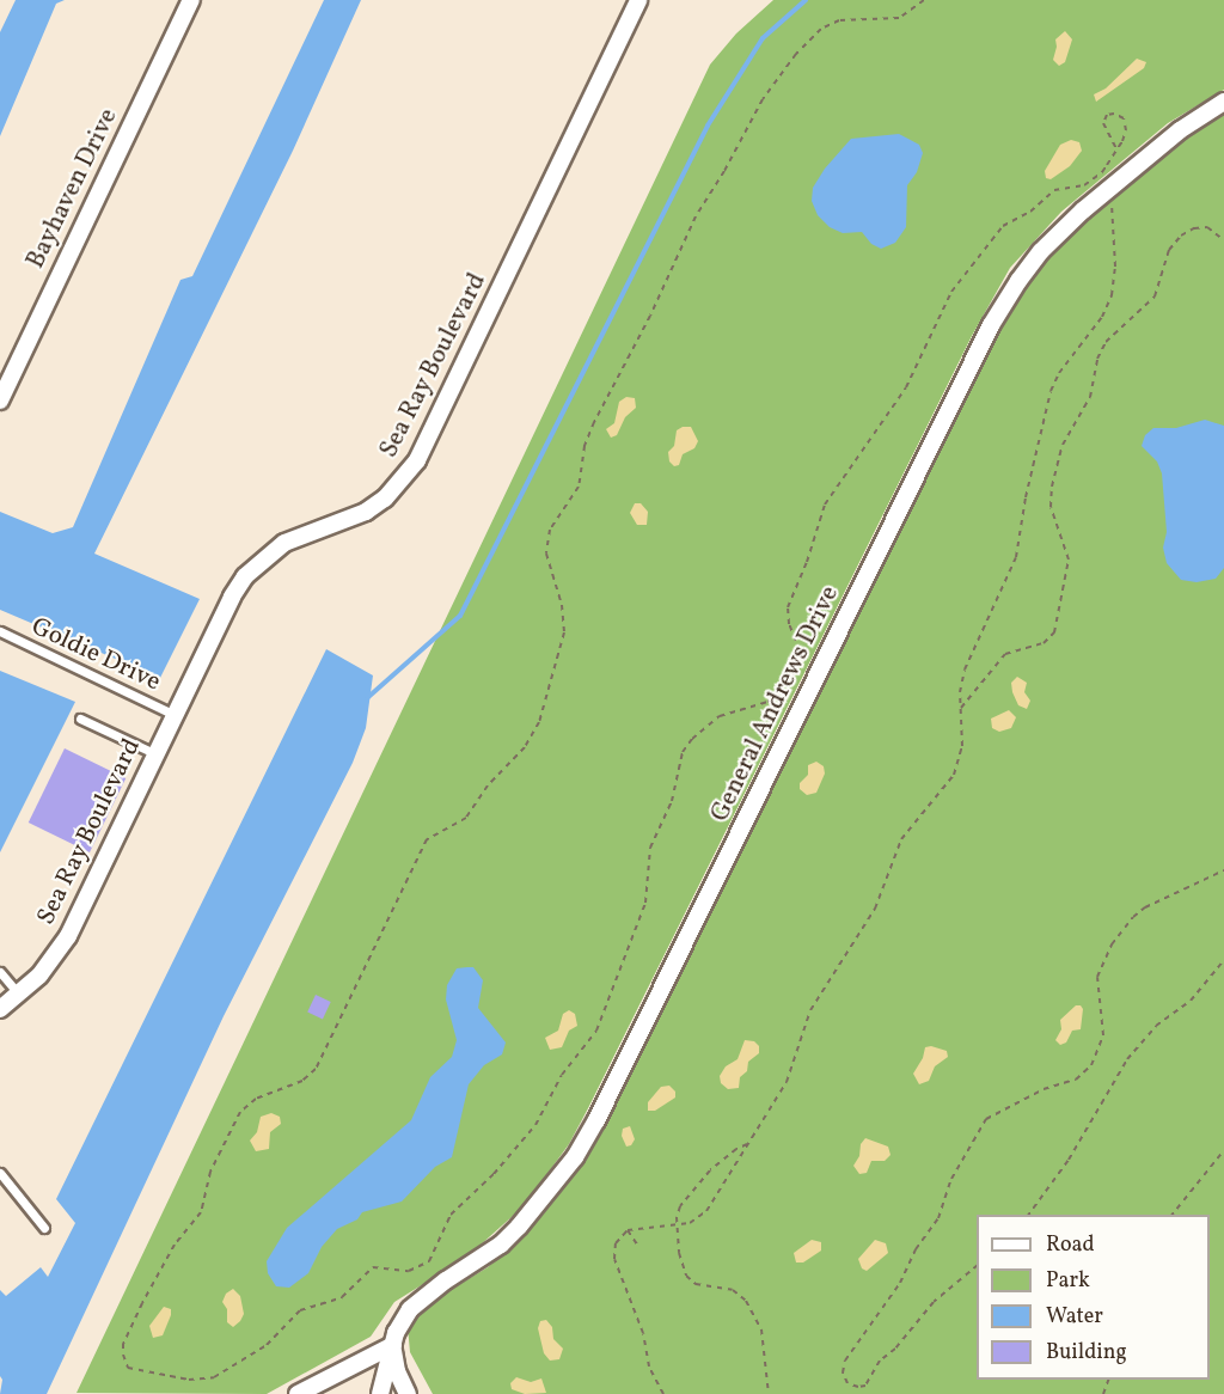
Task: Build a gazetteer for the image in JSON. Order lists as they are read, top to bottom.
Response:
{
  "streets": {
    "street": ["Bayhaven Drive", "Sea Ray Boulevard", "General Andrews Drive"],
    "lane": ["Goldie Drive"]
  },
  "crossings": [
    ["Sea Ray Boulevard", "Goldie Drive"]
  ],
  "legend": [
    "Road",
    "Park",
    "Water",
    "Building"
  ]
}
